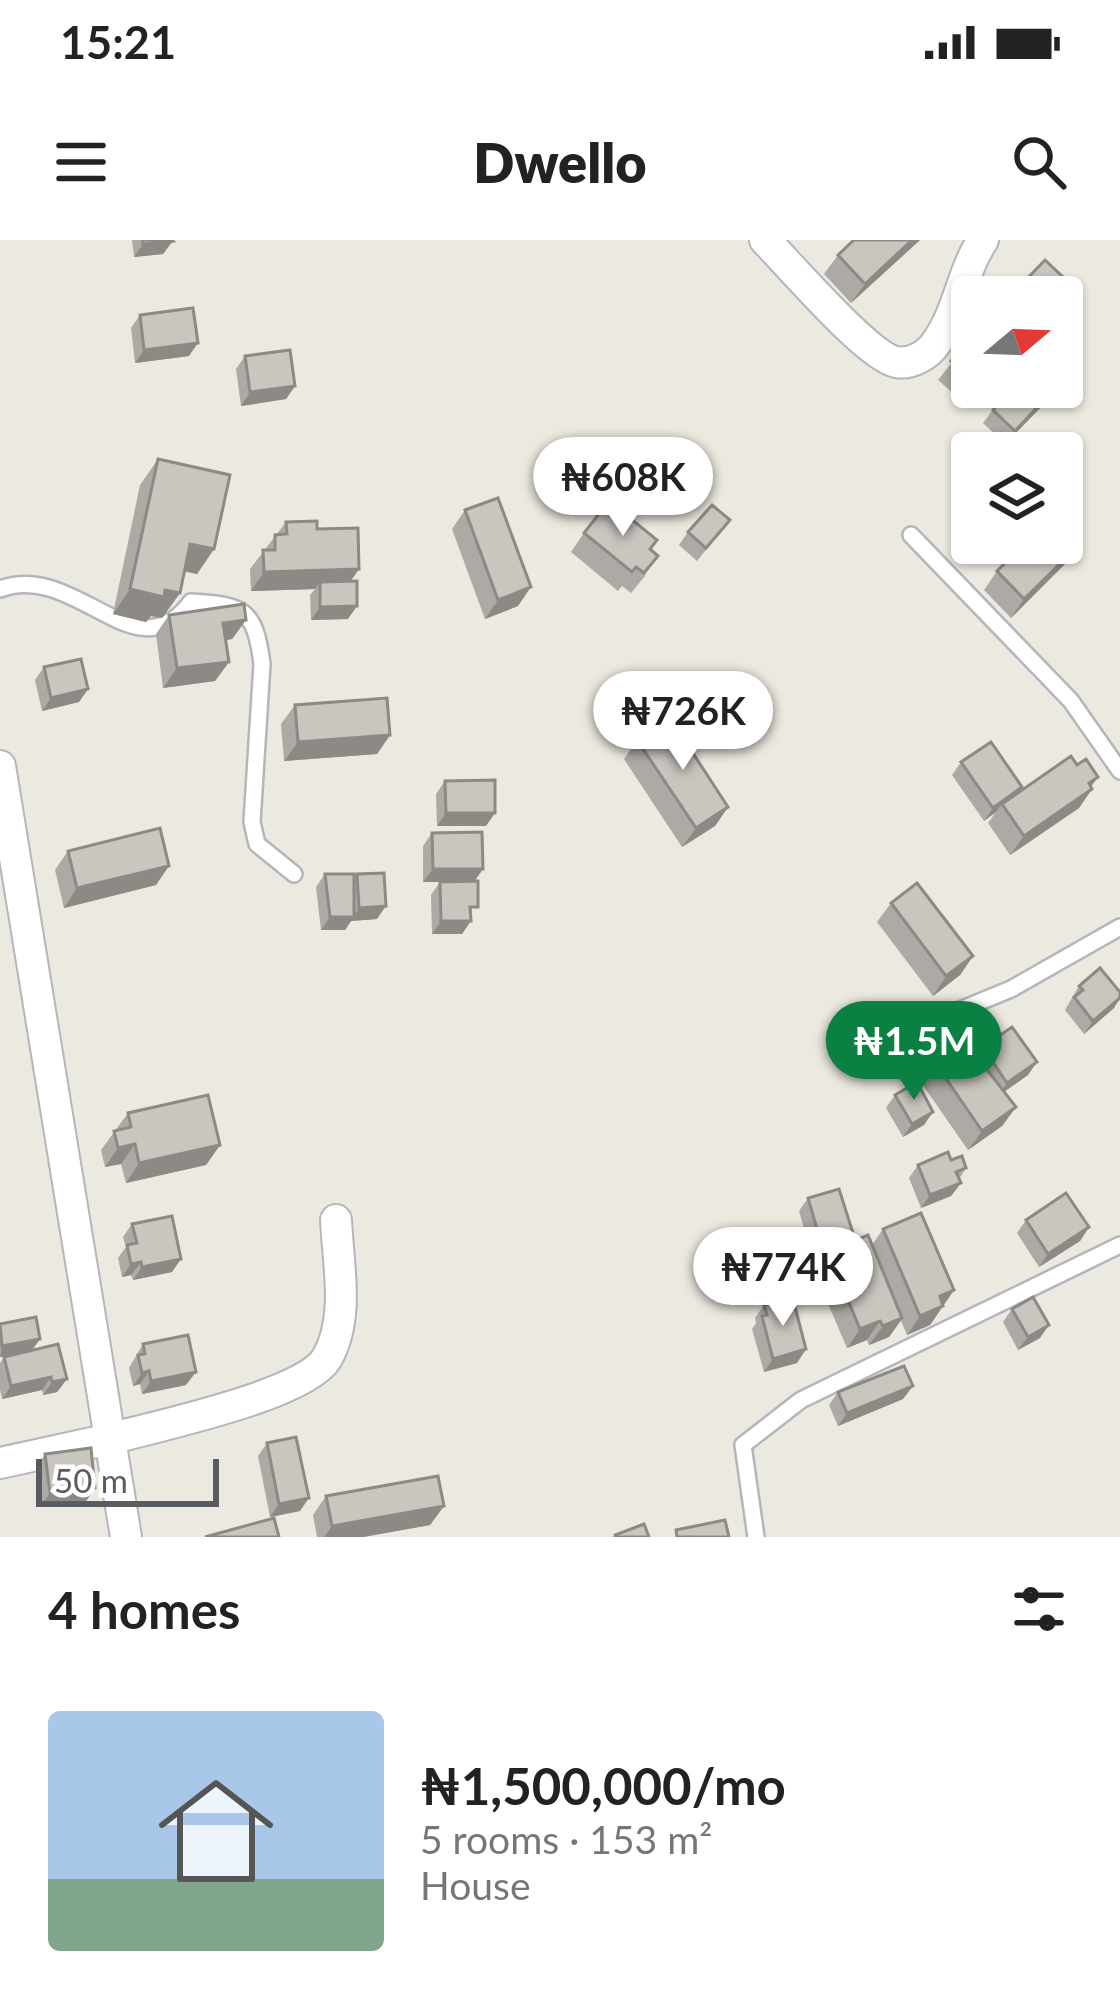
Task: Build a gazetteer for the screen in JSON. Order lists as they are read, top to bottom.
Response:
{
  "scale_bar": "50 m",
  "north": "right",
  "page": {
    "status": "15:21",
    "header": "Dwello",
    "price": [
      "₦608K",
      "₦726K",
      "₦1.5M",
      "₦774K"
    ],
    "scale": "50 m",
    "heading": "4 homes",
    "list": [
      {
        "name": "₦1,500,000/mo",
        "note": "5 rooms · 153 m² · House"
      }
    ]
  }
}
